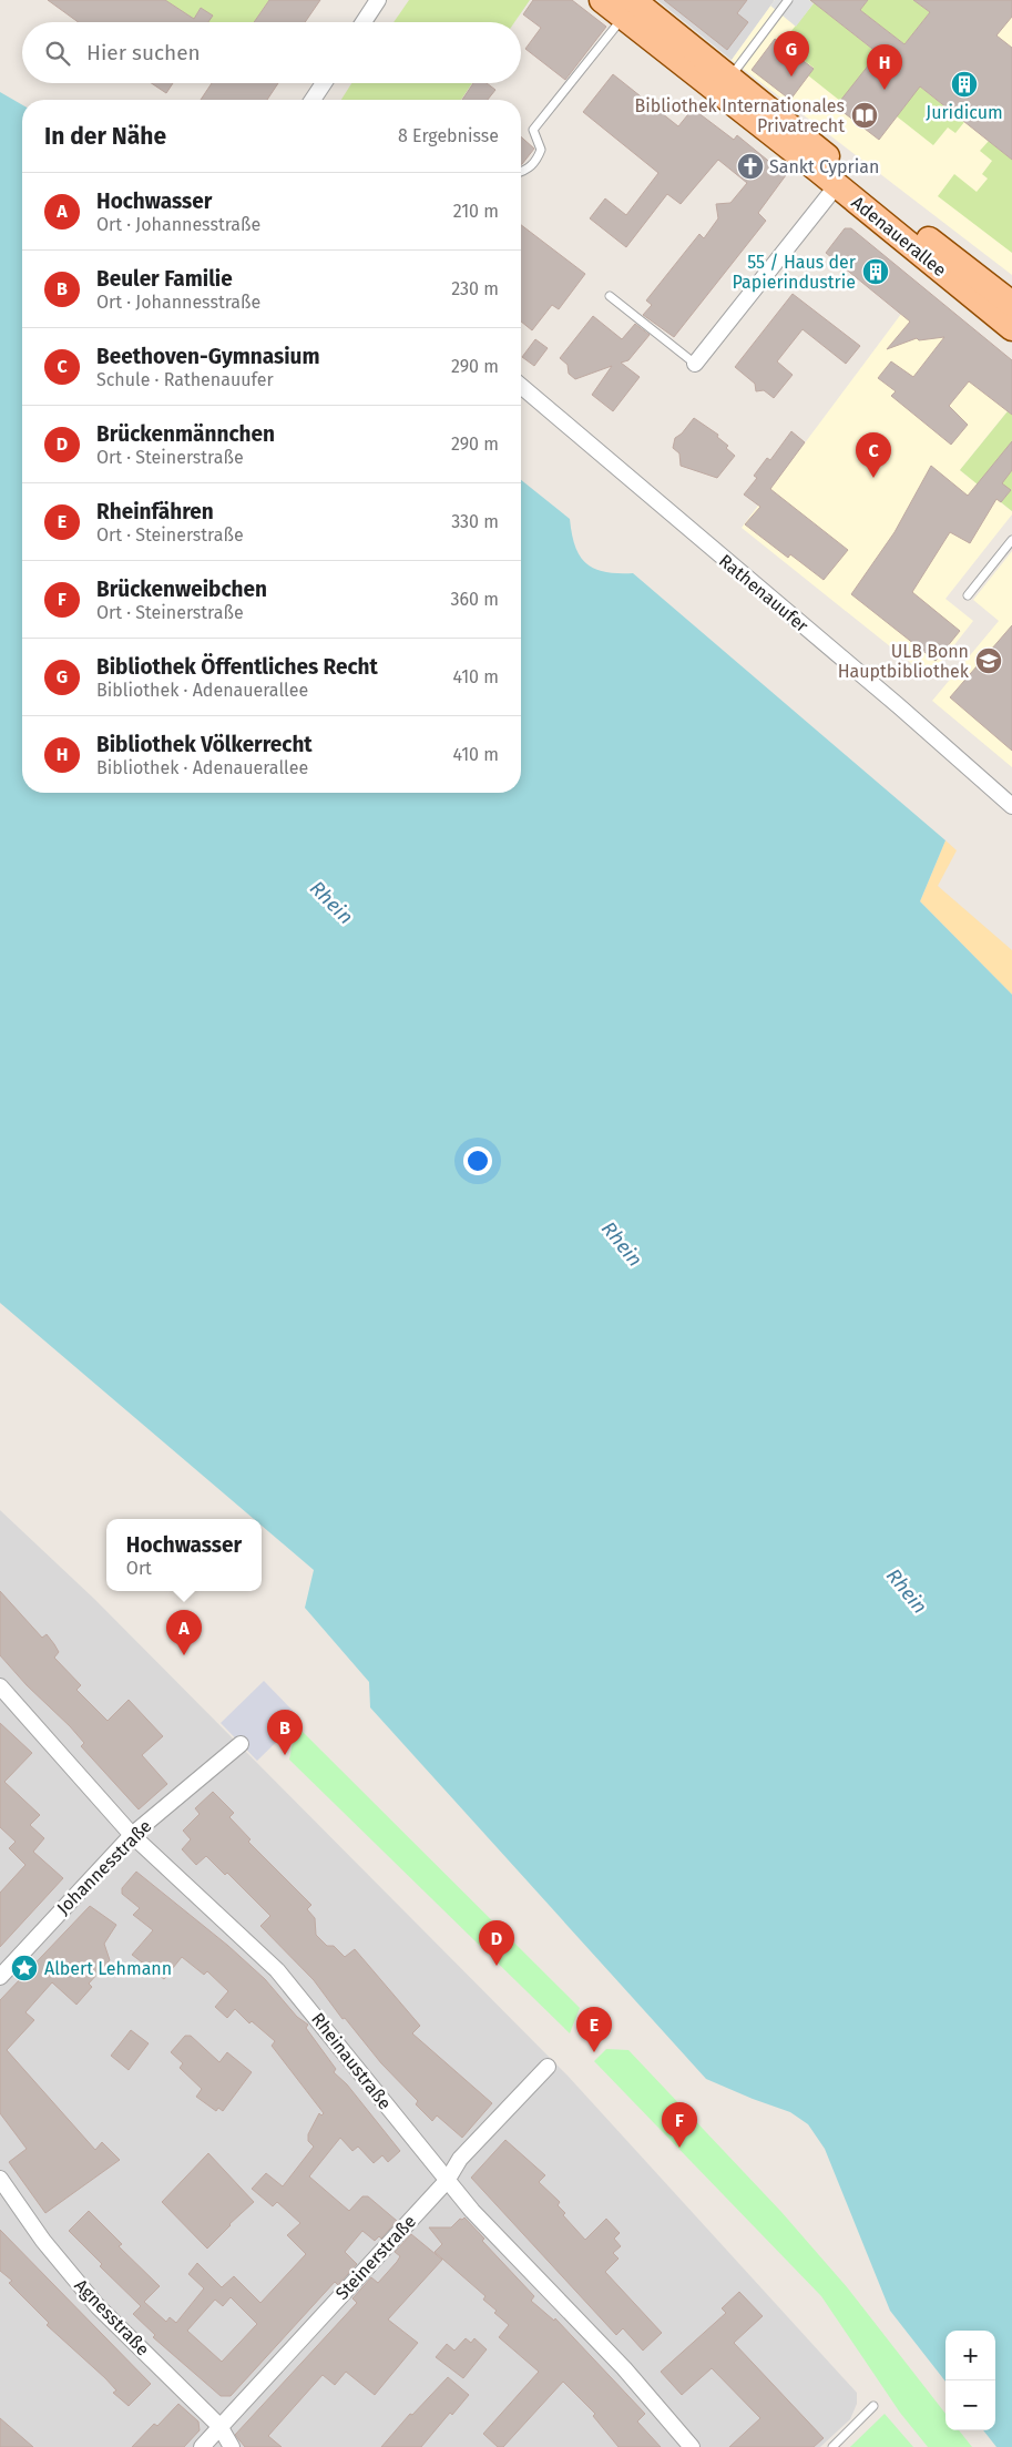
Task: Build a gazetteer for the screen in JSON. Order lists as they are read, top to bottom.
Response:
{
  "streets": {
    "main road": ["Adenauerallee"],
    "street": [
      "Rathenauufer",
      "Johannesstraße",
      "Rheinaustraße",
      "Steinerstraße",
      "Agnesstraße"
    ]
  },
  "crossings": [
    ["Johannesstraße", "Rheinaustraße"],
    ["Rheinaustraße", "Steinerstraße"],
    ["Steinerstraße", "Agnesstraße"]
  ],
  "water": ["Rhein"],
  "places": {
    "building": ["Juridicum", "55 / Haus der Papierindustrie"],
    "library": ["Bibliothek Internationales Privatrecht"],
    "church": ["Sankt Cyprian"],
    "school or university": ["ULB Bonn Hauptbibliothek"],
    "place": ["Albert Lehmann"]
  },
  "page": {
    "search": "Hier suchen",
    "pins": [
      "G",
      "H",
      "C",
      "A",
      "B",
      "D",
      "E",
      "F"
    ],
    "heading": ["In der Nähe", "8 Ergebnisse"],
    "list": [
      {
        "mark": "A",
        "name": "Hochwasser",
        "note": "Ort · Johannesstraße",
        "value": "210 m"
      },
      {
        "mark": "B",
        "name": "Beuler Familie",
        "note": "Ort · Johannesstraße",
        "value": "230 m"
      },
      {
        "mark": "C",
        "name": "Beethoven-Gymnasium",
        "note": "Schule · Rathenauufer",
        "value": "290 m"
      },
      {
        "mark": "D",
        "name": "Brückenmännchen",
        "note": "Ort · Steinerstraße",
        "value": "290 m"
      },
      {
        "mark": "E",
        "name": "Rheinfähren",
        "note": "Ort · Steinerstraße",
        "value": "330 m"
      },
      {
        "mark": "F",
        "name": "Brückenweibchen",
        "note": "Ort · Steinerstraße",
        "value": "360 m"
      },
      {
        "mark": "G",
        "name": "Bibliothek Öffentliches Recht",
        "note": "Bibliothek · Adenauerallee",
        "value": "410 m"
      },
      {
        "mark": "H",
        "name": "Bibliothek Völkerrecht",
        "note": "Bibliothek · Adenauerallee",
        "value": "410 m"
      }
    ],
    "popup": ["Hochwasser", "Ort"],
    "map_buttons": ["+", "−"]
  }
}
